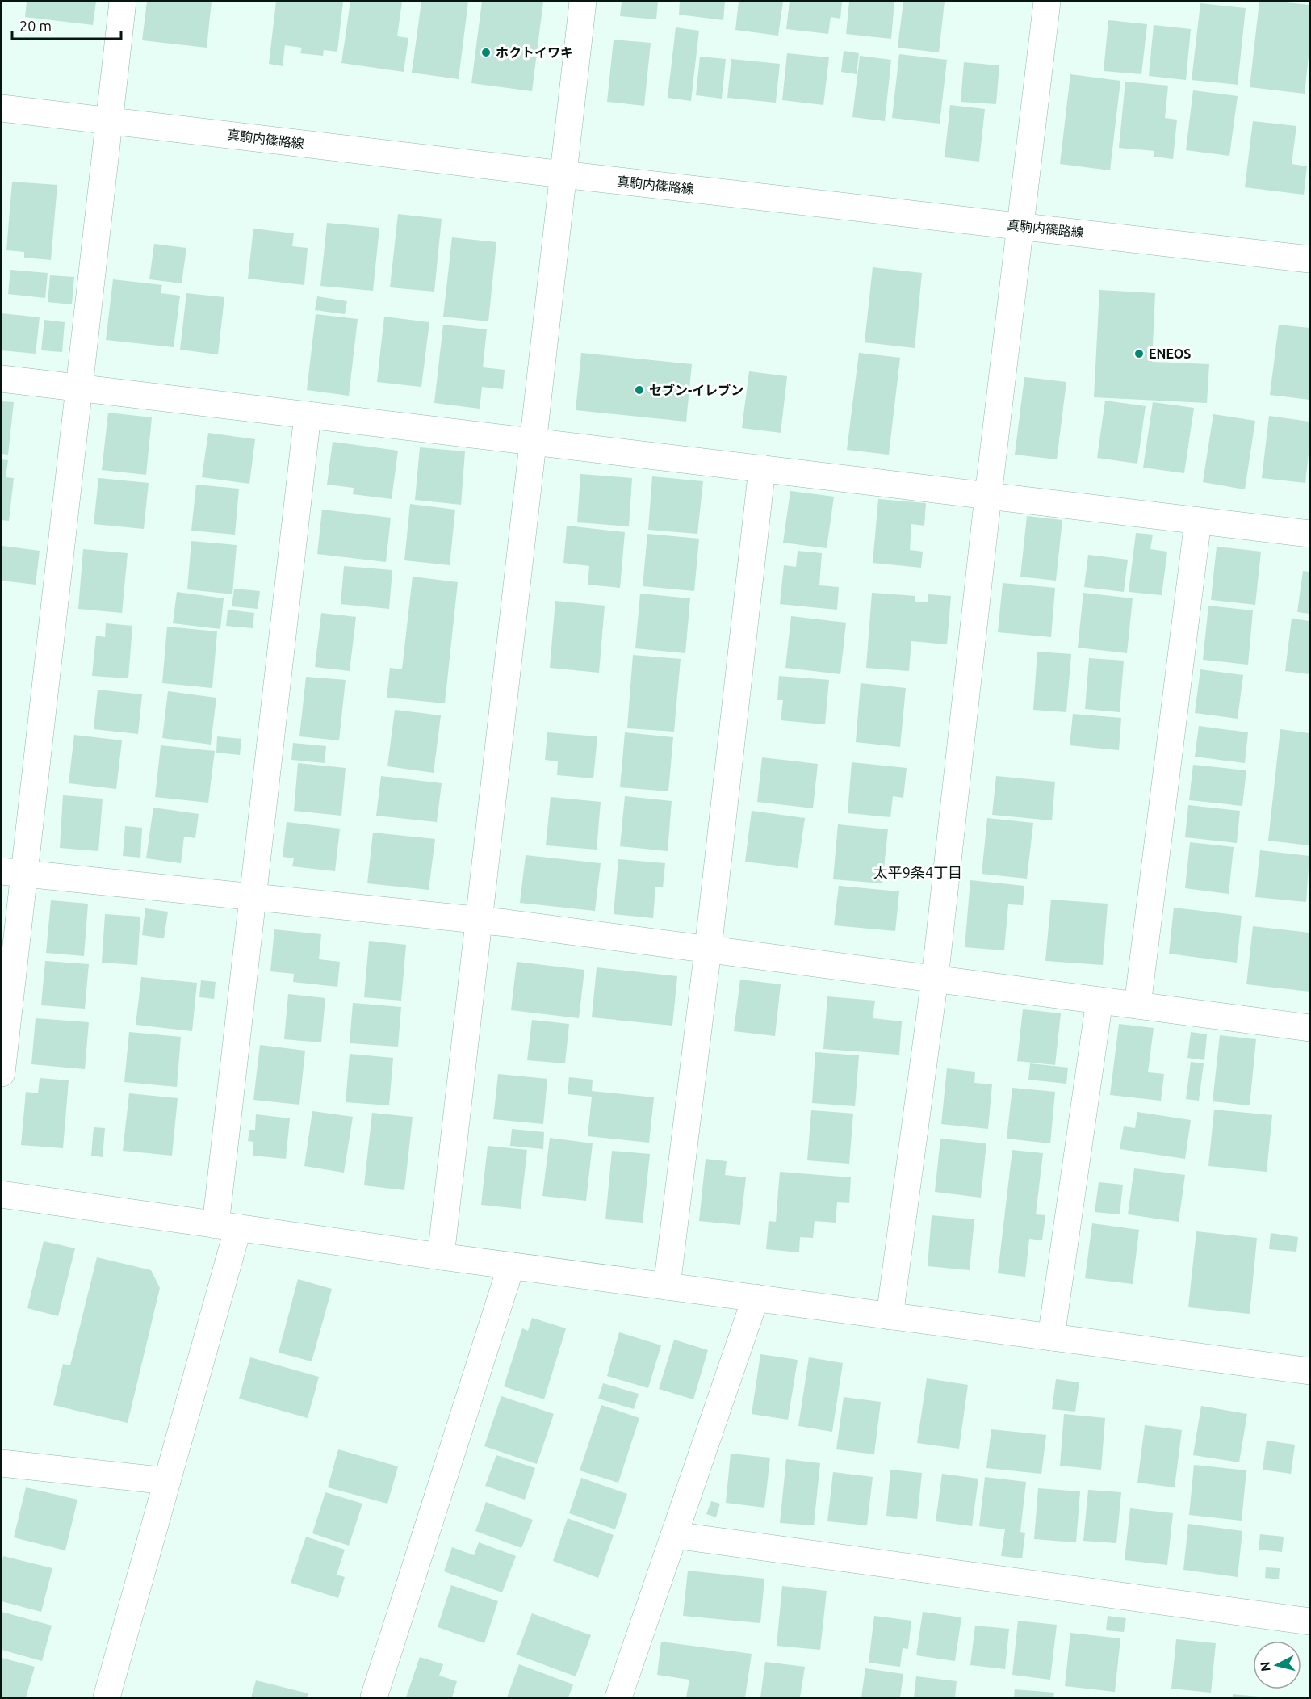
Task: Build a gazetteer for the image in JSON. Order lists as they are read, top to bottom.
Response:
{
  "streets": {
    "street": ["真駒内篠路線"]
  },
  "districts": ["太平9条4丁目"],
  "places": ["ホクトイワキ", "ENEOS", "セブン-イレブン"],
  "scale_bar": "20 m",
  "north": "left"
}
